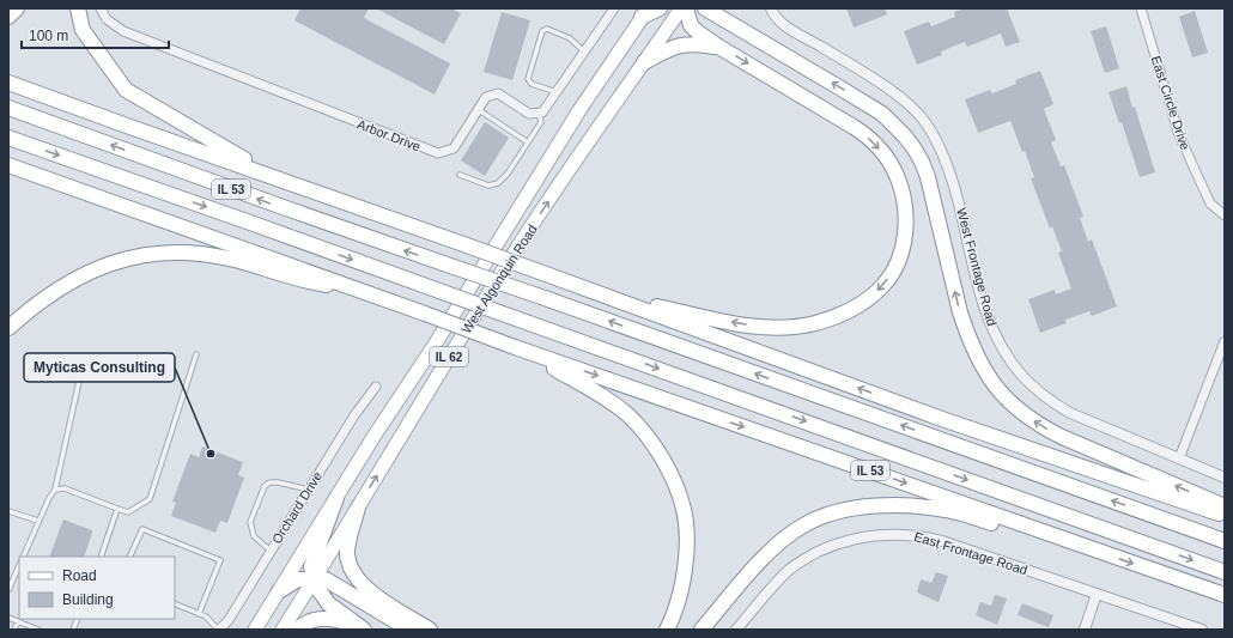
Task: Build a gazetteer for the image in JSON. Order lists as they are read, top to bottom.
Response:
{
  "streets": {
    "highway": ["IL 53"],
    "main road": ["West Algonquin Road", "IL 62"],
    "street": [
      "East Circle Drive",
      "Arbor Drive",
      "West Frontage Road",
      "Orchard Drive",
      "East Frontage Road"
    ]
  },
  "places": ["Myticas Consulting"],
  "legend": ["Road", "Building"],
  "scale_bar": "100 m"
}
